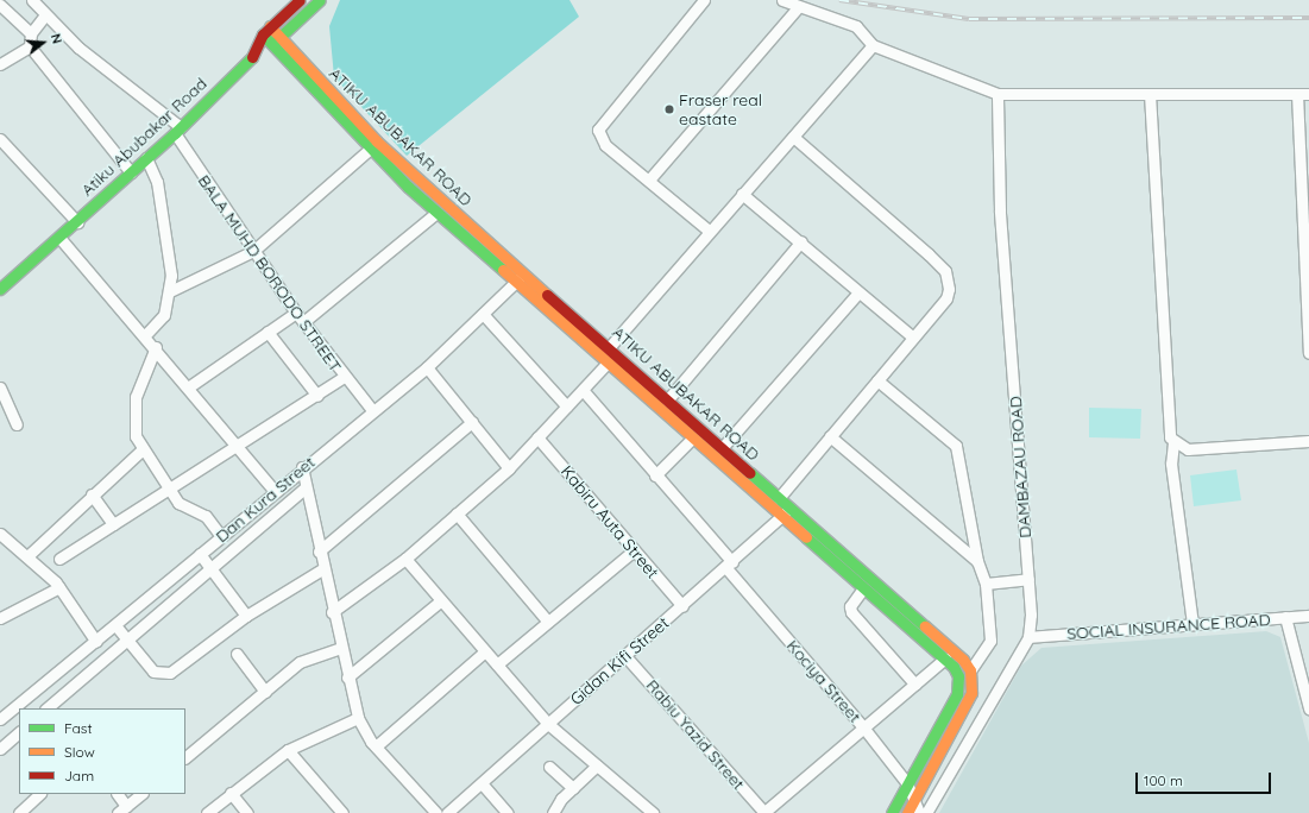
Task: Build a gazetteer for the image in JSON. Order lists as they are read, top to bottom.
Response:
{
  "streets": {
    "street": [
      "Atiku Abubakar Road",
      "ATIKU ABUBAKAR ROAD",
      "BALA MUHD BORODO STREET",
      "DAMBAZAU ROAD",
      "Dan Kura Street",
      "Kabiru Auta Street",
      "SOCIAL INSURANCE ROAD",
      "Gidan Kifi Street",
      "Kociya Street",
      "Rabiu Yazid Street"
    ]
  },
  "crossings": [
    ["Atiku Abubakar Road", "ATIKU ABUBAKAR ROAD"],
    ["Atiku Abubakar Road", "BALA MUHD BORODO STREET"],
    ["ATIKU ABUBAKAR ROAD", "Dan Kura Street"],
    ["ATIKU ABUBAKAR ROAD", "Gidan Kifi Street"],
    ["BALA MUHD BORODO STREET", "Dan Kura Street"],
    ["DAMBAZAU ROAD", "SOCIAL INSURANCE ROAD"],
    ["Kabiru Auta Street", "Gidan Kifi Street"],
    ["Gidan Kifi Street", "Kociya Street"],
    ["Gidan Kifi Street", "Rabiu Yazid Street"]
  ],
  "places": ["Fraser real eastate"],
  "legend": ["Fast", "Slow", "Jam"],
  "scale_bar": "100 m",
  "north": "right"
}
